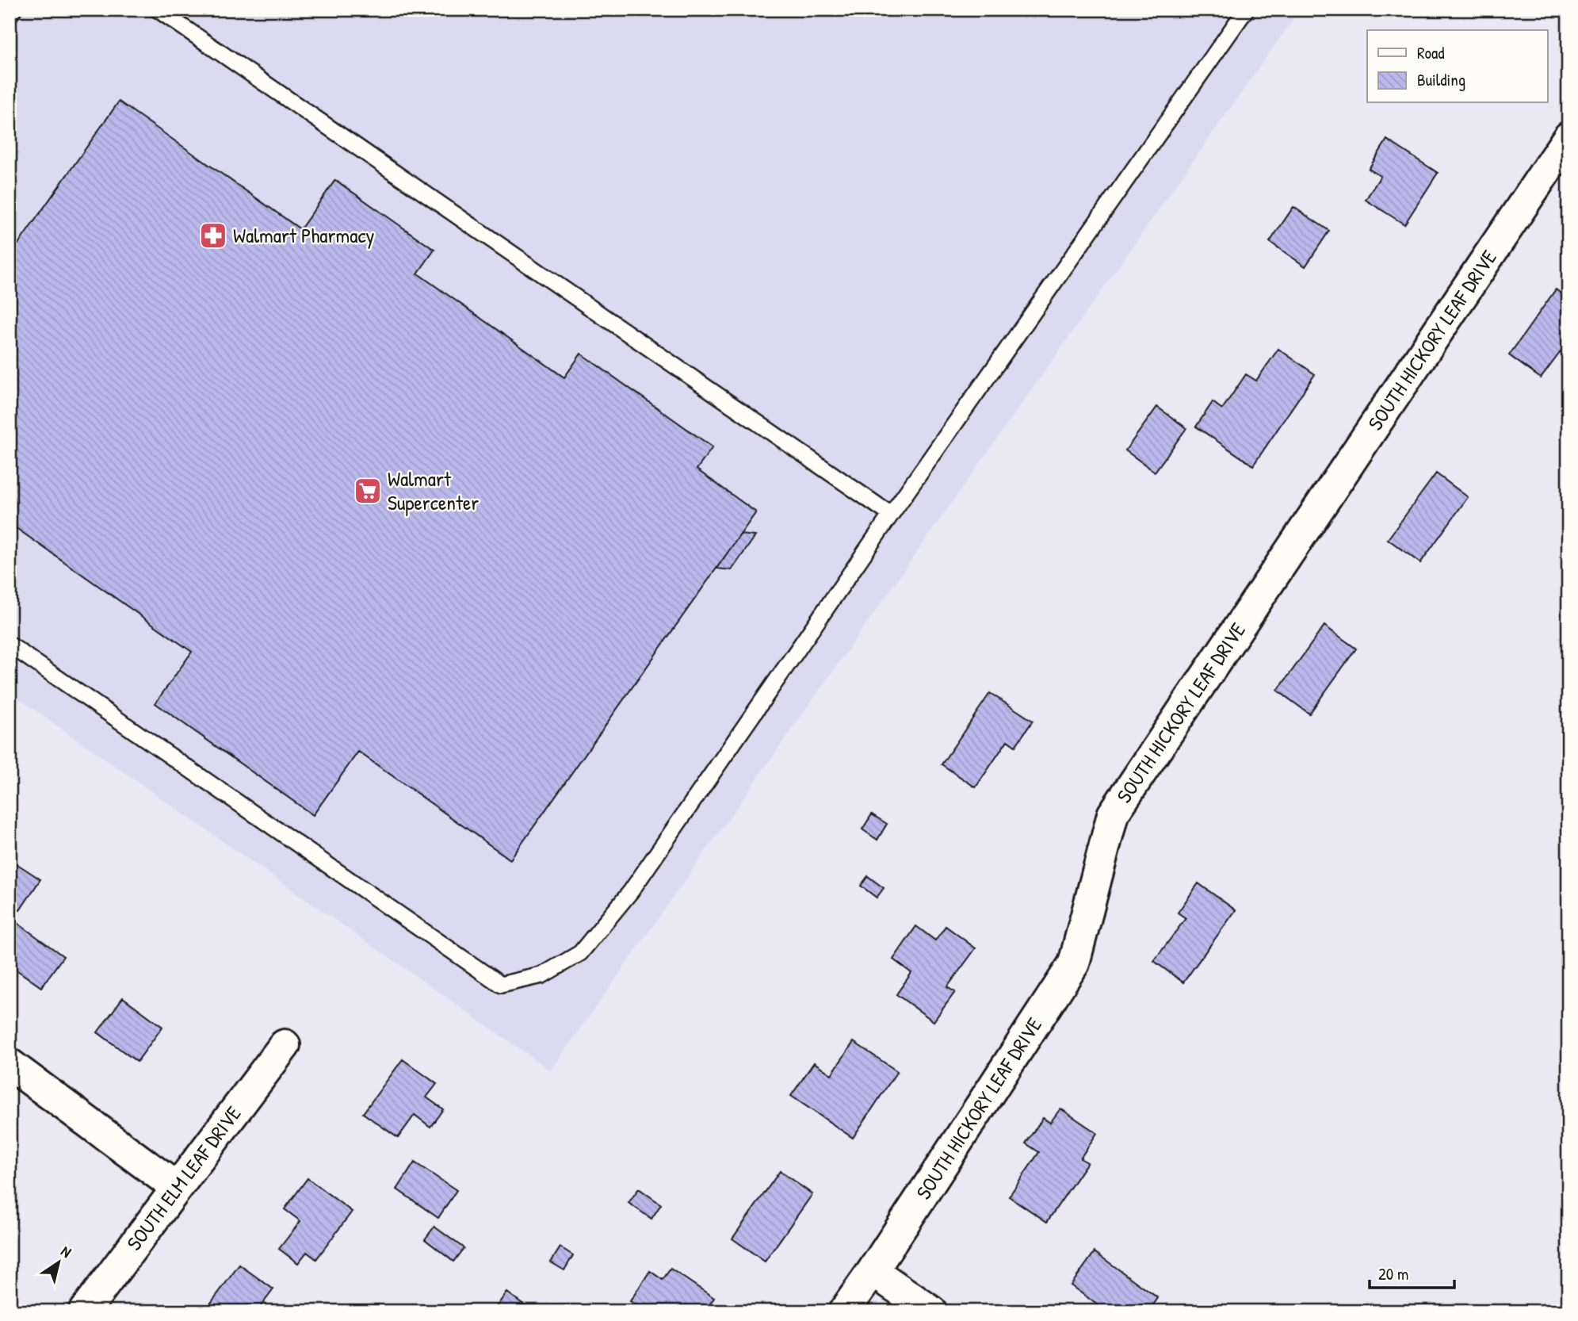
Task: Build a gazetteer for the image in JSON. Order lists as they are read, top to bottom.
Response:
{
  "streets": {
    "street": ["SOUTH HICKORY LEAF DRIVE", "SOUTH ELM LEAF DRIVE"]
  },
  "places": {
    "pharmacy": ["Walmart Pharmacy"],
    "supermarket": ["Walmart Supercenter"]
  },
  "legend": ["Road", "Building"],
  "scale_bar": "20 m",
  "north": "top right"
}
